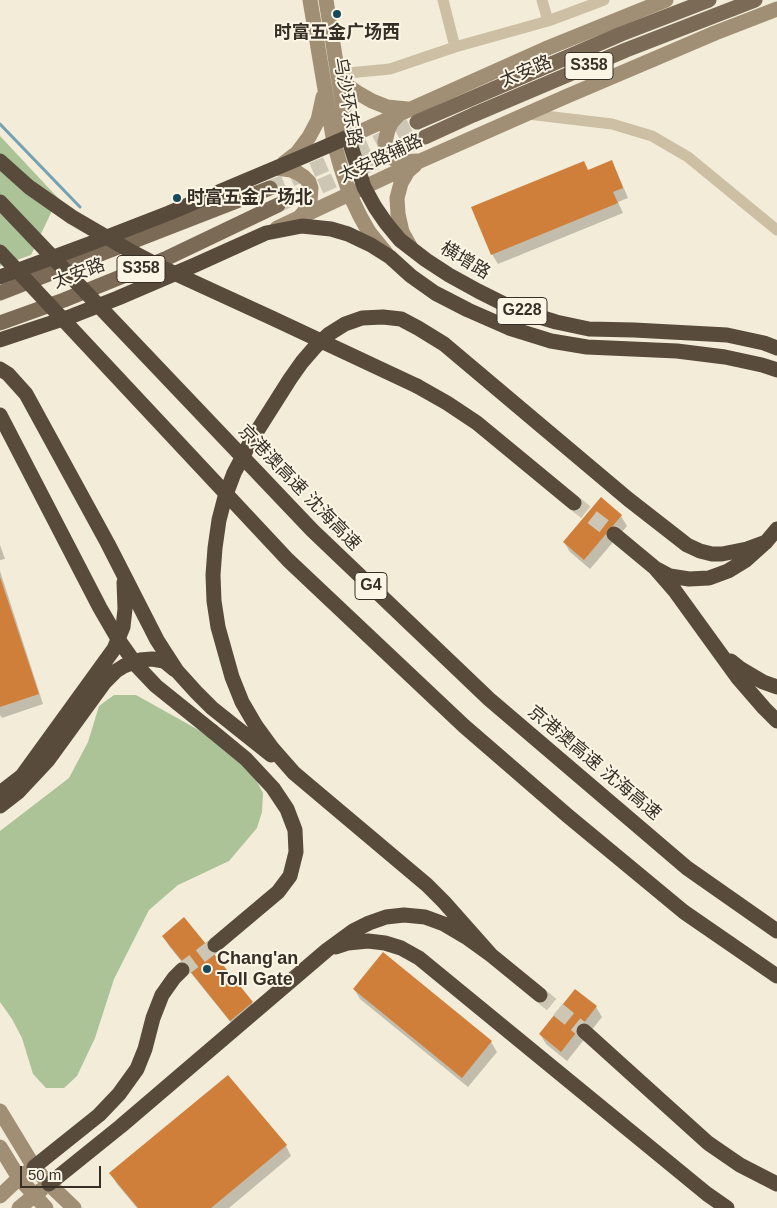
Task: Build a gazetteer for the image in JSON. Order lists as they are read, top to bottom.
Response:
{
  "streets": {
    "highway": [
      "太安路辅路",
      "横增路",
      "G228",
      "京港澳高速 沈海高速",
      "G4"
    ],
    "main road": ["S358", "太安路", "乌沙环东路"]
  },
  "crossings": [
    ["乌沙环东路", "太安路辅路"],
    ["乌沙环东路", "横增路"],
    ["乌沙环东路", "G228"],
    ["太安路辅路", "横增路"],
    ["太安路辅路", "G228"]
  ],
  "places": ["时富五金广场西", "时富五金广场北", "Chang'an Toll Gate"],
  "scale_bar": "50 m"
}
